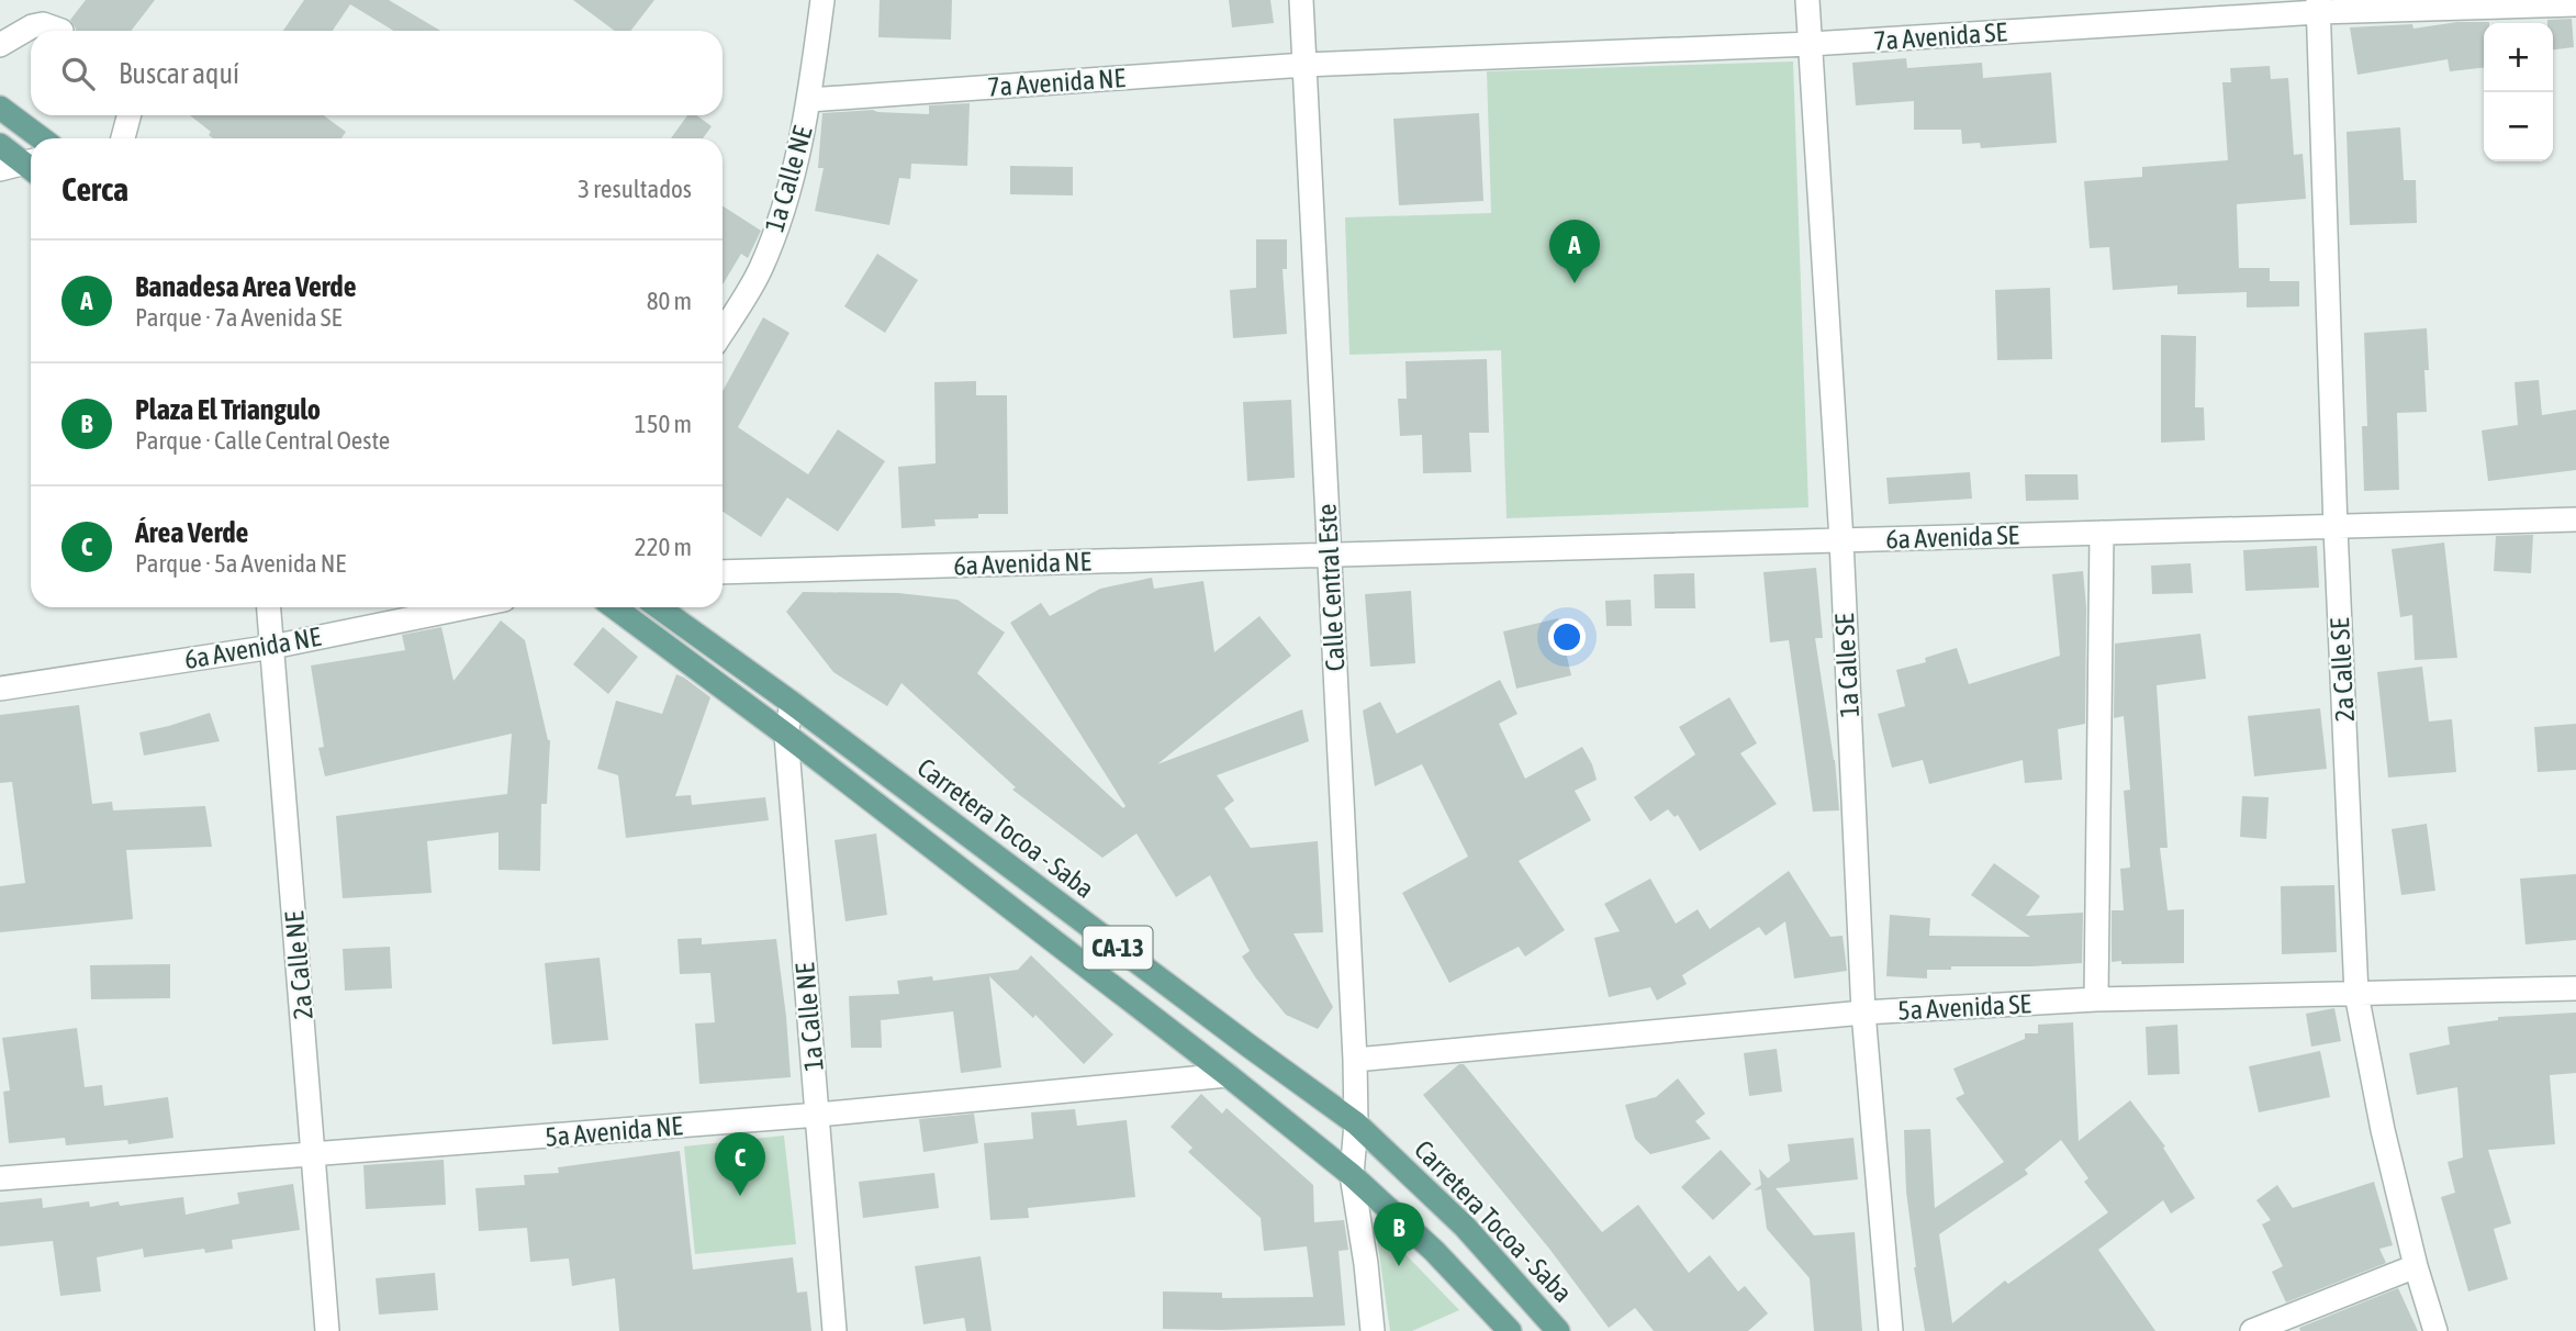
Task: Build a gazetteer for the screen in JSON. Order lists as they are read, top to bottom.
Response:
{
  "streets": {
    "main road": ["Carretera Tocoa - Saba", "CA-13"],
    "street": [
      "7a Avenida SE",
      "7a Avenida NE",
      "1a Calle NE",
      "6a Avenida SE",
      "6a Avenida NE",
      "Calle Central Este",
      "1a Calle SE",
      "2a Calle SE",
      "2a Calle NE",
      "5a Avenida SE",
      "5a Avenida NE"
    ]
  },
  "crossings": [
    ["7a Avenida SE", "7a Avenida NE"],
    ["7a Avenida SE", "Calle Central Este"],
    ["7a Avenida SE", "1a Calle SE"],
    ["7a Avenida SE", "2a Calle SE"],
    ["7a Avenida NE", "1a Calle NE"],
    ["7a Avenida NE", "Calle Central Este"],
    ["1a Calle NE", "Carretera Tocoa - Saba"],
    ["1a Calle NE", "CA-13"],
    ["1a Calle NE", "5a Avenida NE"],
    ["6a Avenida SE", "6a Avenida NE"],
    ["6a Avenida SE", "Calle Central Este"],
    ["6a Avenida SE", "1a Calle SE"],
    ["6a Avenida SE", "2a Calle SE"],
    ["6a Avenida NE", "Calle Central Este"],
    ["6a Avenida NE", "2a Calle NE"],
    ["Calle Central Este", "Carretera Tocoa - Saba"],
    ["Calle Central Este", "CA-13"],
    ["Calle Central Este", "5a Avenida SE"],
    ["1a Calle SE", "5a Avenida SE"],
    ["2a Calle SE", "5a Avenida SE"],
    ["CA-13", "5a Avenida NE"],
    ["2a Calle NE", "5a Avenida NE"]
  ],
  "page": {
    "map_buttons": ["+", "−"],
    "search": "Buscar aquí",
    "heading": ["Cerca", "3 resultados"],
    "pins": ["A", "C", "B"],
    "list": [
      {
        "mark": "A",
        "name": "Banadesa Area Verde",
        "note": "Parque · 7a Avenida SE",
        "value": "80 m"
      },
      {
        "mark": "B",
        "name": "Plaza El Triangulo",
        "note": "Parque · Calle Central Oeste",
        "value": "150 m"
      },
      {
        "mark": "C",
        "name": "Área Verde",
        "note": "Parque · 5a Avenida NE",
        "value": "220 m"
      }
    ]
  }
}
